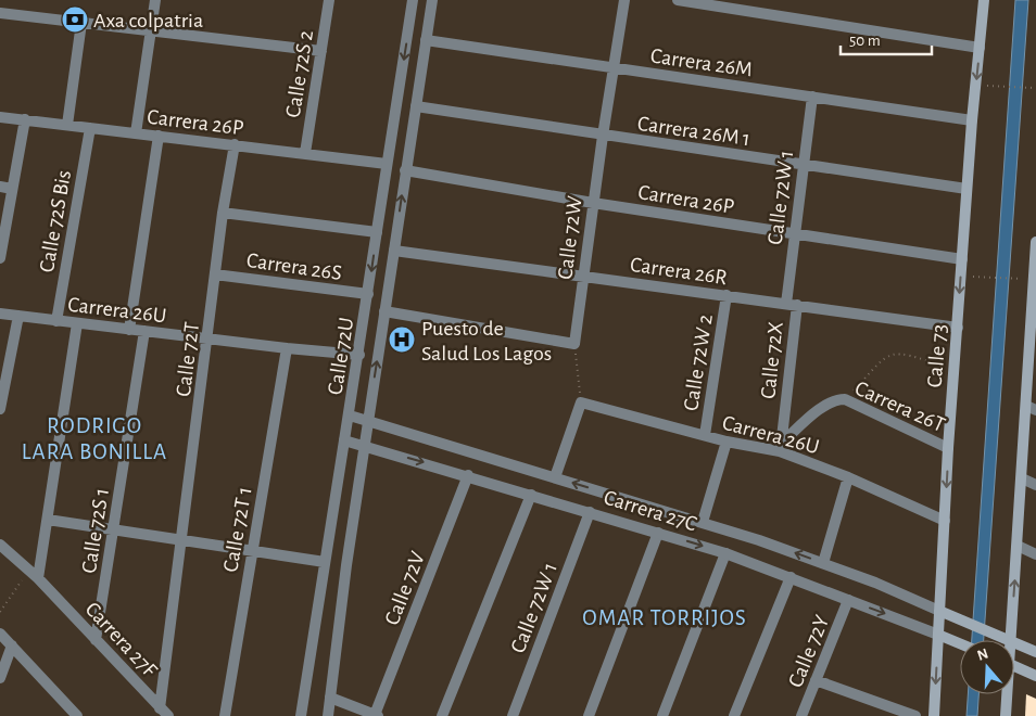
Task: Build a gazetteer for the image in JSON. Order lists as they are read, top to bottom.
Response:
{
  "streets": {
    "main road": ["Calle 73"],
    "street": [
      "Carrera 26M",
      "Calle 72S 2",
      "Carrera 26P",
      "Carrera 26M 1",
      "Calle 72W 1",
      "Calle 72S Bis",
      "Calle 72W",
      "Carrera 26S",
      "Carrera 26R",
      "Carrera 26U",
      "Calle 72U",
      "Calle 72T",
      "Calle 72X",
      "Calle 72W 2",
      "Carrera 26T",
      "Carrera 27C",
      "Calle 72T 1",
      "Calle 72S 1",
      "Calle 72V",
      "Carrera 27F",
      "Calle 72Y"
    ]
  },
  "crossings": [
    ["Carrera 26M", "Calle 72W 1"],
    ["Carrera 26M", "Calle 72W"],
    ["Carrera 26M", "Calle 72U"],
    ["Carrera 26M", "Calle 73"],
    ["Calle 72S 2", "Carrera 26P"],
    ["Carrera 26P", "Calle 72W 1"],
    ["Carrera 26P", "Calle 72S Bis"],
    ["Carrera 26P", "Calle 72W"],
    ["Carrera 26P", "Calle 72U"],
    ["Carrera 26P", "Calle 73"],
    ["Carrera 26P", "Calle 72T"],
    ["Carrera 26M 1", "Calle 72W 1"],
    ["Carrera 26M 1", "Calle 72W"],
    ["Carrera 26M 1", "Calle 72U"],
    ["Carrera 26M 1", "Calle 73"],
    ["Calle 72W 1", "Carrera 26R"],
    ["Calle 72W 1", "Calle 72X"],
    ["Calle 72W 1", "Carrera 27C"],
    ["Calle 72S Bis", "Carrera 26U"],
    ["Calle 72W", "Carrera 26R"],
    ["Carrera 26S", "Calle 72U"],
    ["Carrera 26S", "Calle 72T"],
    ["Carrera 26R", "Calle 72U"],
    ["Carrera 26R", "Calle 73"],
    ["Carrera 26R", "Calle 72X"],
    ["Carrera 26R", "Calle 72W 2"],
    ["Carrera 26U", "Calle 72U"],
    ["Carrera 26U", "Calle 73"],
    ["Carrera 26U", "Calle 72T"],
    ["Carrera 26U", "Calle 72X"],
    ["Carrera 26U", "Calle 72W 2"],
    ["Carrera 26U", "Calle 72T 1"],
    ["Carrera 26U", "Calle 72S 1"],
    ["Calle 72U", "Carrera 27C"],
    ["Calle 73", "Carrera 26T"],
    ["Calle 73", "Carrera 27C"],
    ["Calle 72T", "Carrera 27F"],
    ["Carrera 27C", "Calle 72V"],
    ["Carrera 27C", "Calle 72Y"],
    ["Calle 72S 1", "Carrera 27F"]
  ],
  "districts": ["RODRIGO LARA BONILLA", "OMAR TORRIJOS"],
  "places": {
    "bank": ["Axa colpatria"],
    "hospital": ["Puesto de Salud Los Lagos"]
  },
  "scale_bar": "50 m",
  "north": "top"
}
